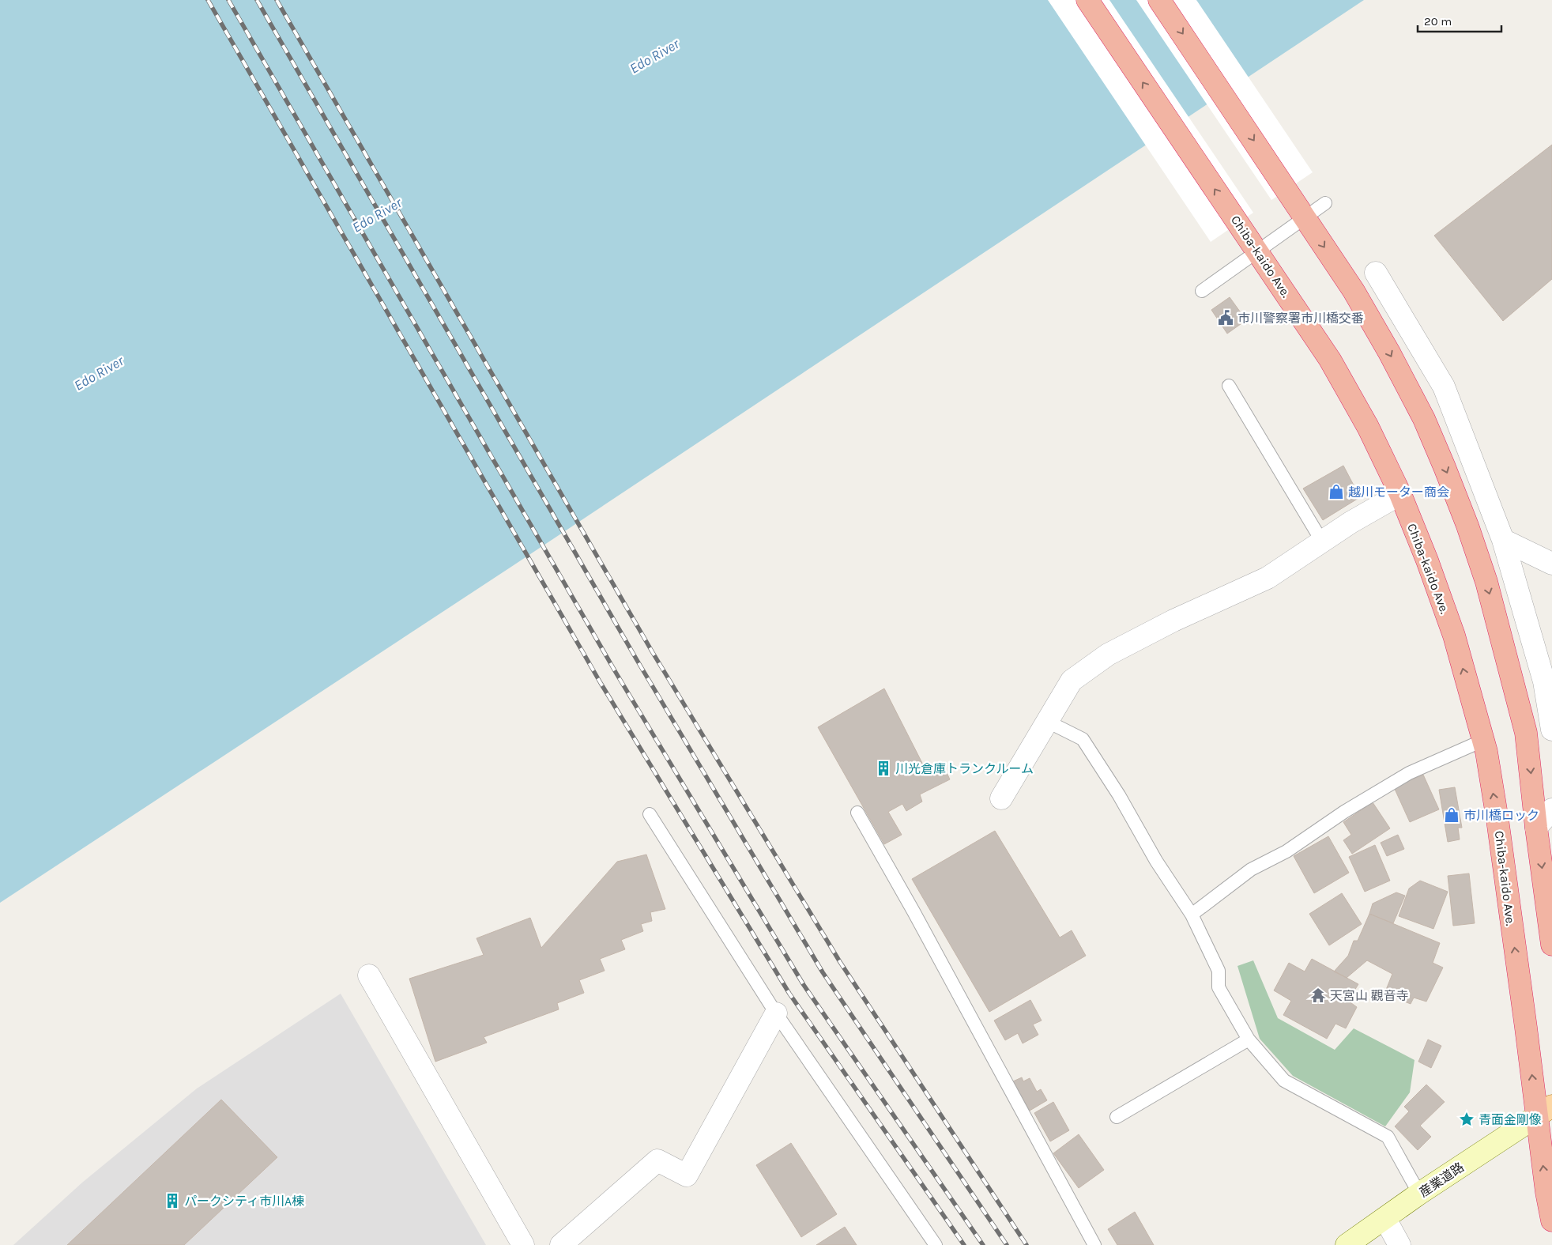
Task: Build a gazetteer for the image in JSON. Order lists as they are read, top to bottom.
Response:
{
  "streets": {
    "highway": ["Chiba-kaido Ave."],
    "main road": ["産業道路"]
  },
  "crossings": [
    ["Chiba-kaido Ave.", "産業道路"]
  ],
  "water": ["Edo River"],
  "places": {
    "public building": ["市川警察署市川橋交番"],
    "shop": ["越川モーター商会", "市川橋ロック"],
    "building": ["川光倉庫トランクルーム", "パークシティ市川A棟"],
    "temple": ["天宮山 觀音寺"],
    "place": ["青面金剛像"]
  },
  "scale_bar": "20 m"
}
